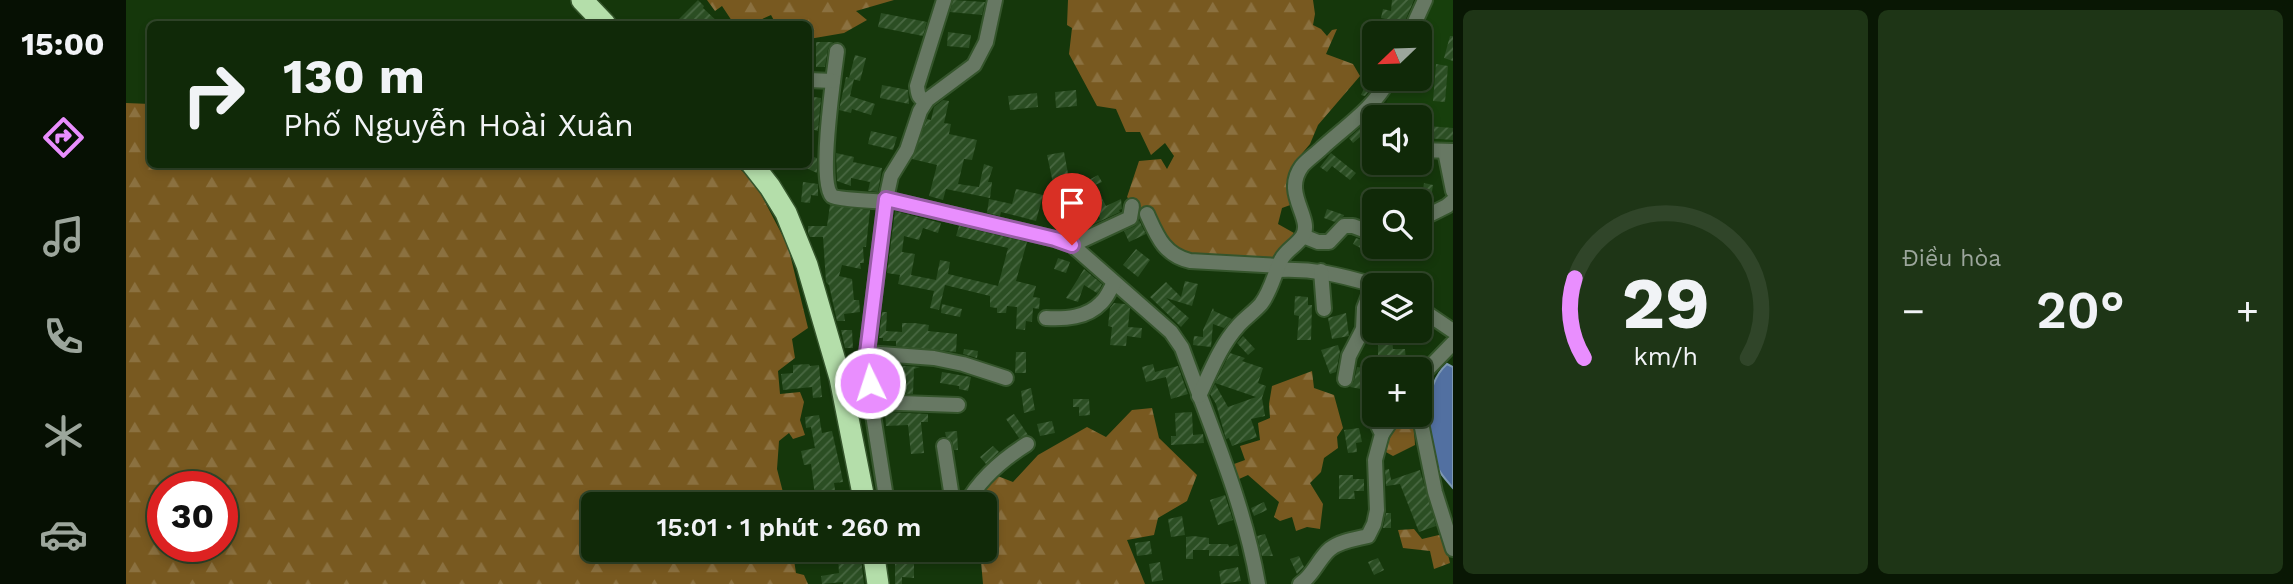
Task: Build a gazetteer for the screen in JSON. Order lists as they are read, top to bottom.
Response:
{
  "north": "bottom left",
  "page": {
    "tabs": "15:00",
    "tile": "Điều hòa",
    "map_buttons": "+",
    "turn": ["130 m", "Phố Nguyễn Hoài Xuân"],
    "heat": ["−", "20°", "+"],
    "limit": "30",
    "trip": "15:01 · 1 phút · 260 m",
    "gauge": ["29", "km/h"]
  }
}
